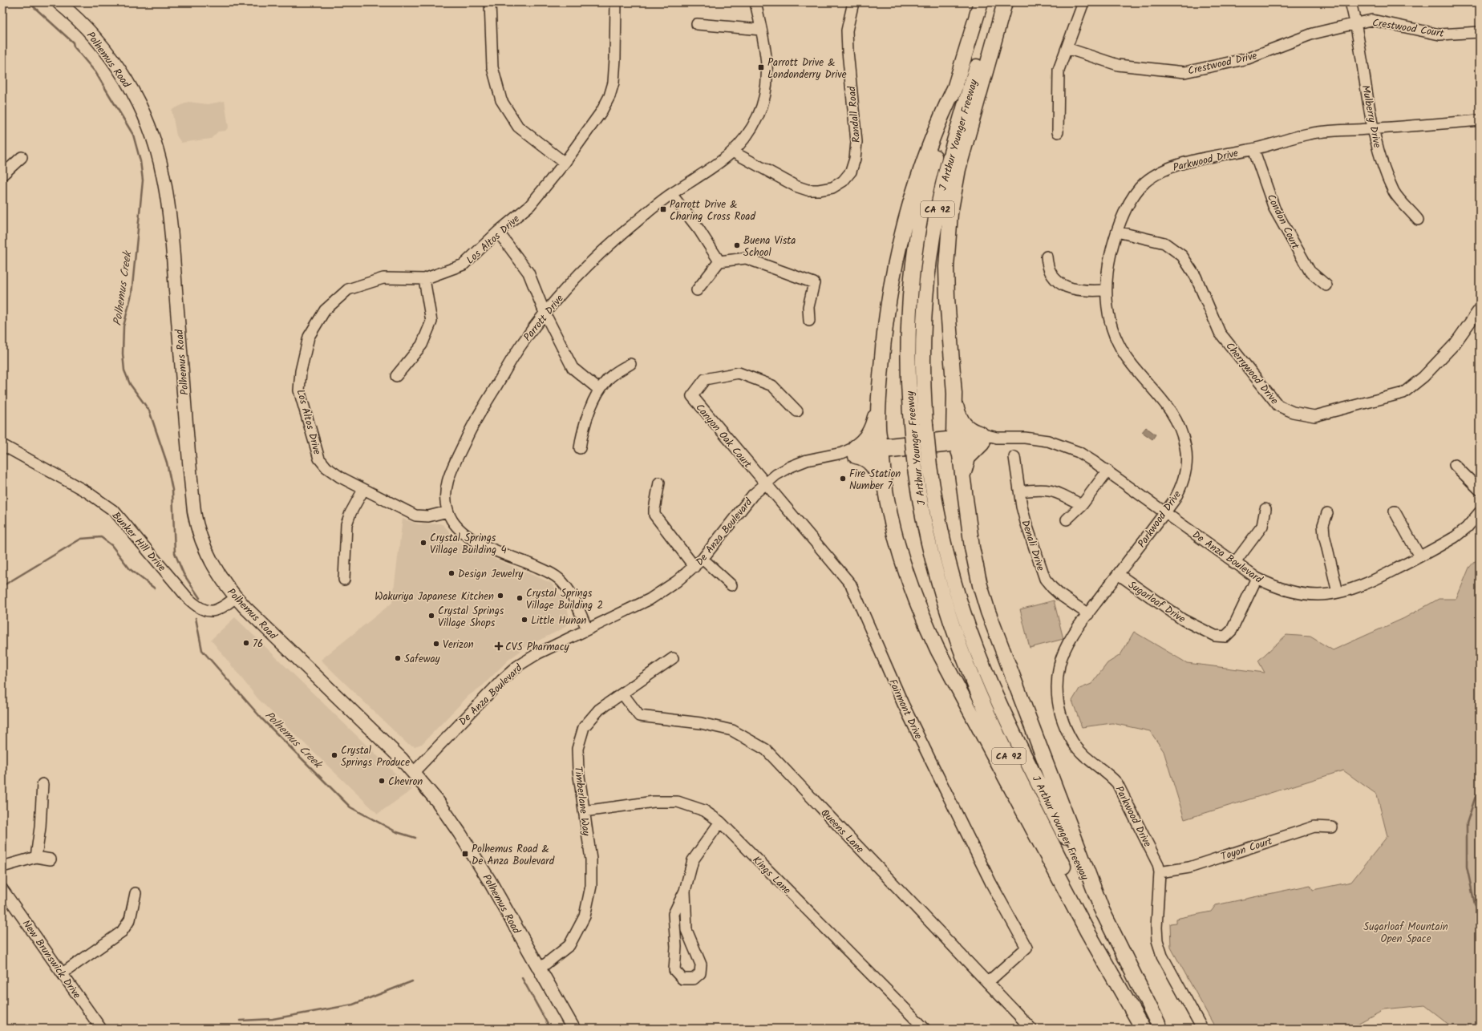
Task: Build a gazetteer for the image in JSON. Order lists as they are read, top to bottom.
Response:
{
  "streets": {
    "highway": ["J Arthur Younger Freeway", "CA 92"],
    "main road": ["Polhemus Road"],
    "street": [
      "Crestwood Court",
      "Crestwood Drive",
      "Randall Road",
      "Mulberry Drive",
      "Parkwood Drive",
      "Condon Court",
      "Los Altos Drive",
      "Parrott Drive",
      "Cherrywood Drive",
      "Canyon Oak Court",
      "De Anza Boulevard",
      "Bunker Hill Drive",
      "Denali Drive",
      "Sugarloaf Drive",
      "Fairmont Drive",
      "Timberlane Way",
      "Queens Lane",
      "Toyon Court",
      "Kings Lane",
      "New Brunswick Drive"
    ]
  },
  "crossings": [
    ["Crestwood Court", "Crestwood Drive"],
    ["Crestwood Court", "Mulberry Drive"],
    ["Polhemus Road", "De Anza Boulevard"],
    ["Polhemus Road", "Bunker Hill Drive"],
    ["Polhemus Road", "Timberlane Way"],
    ["Crestwood Drive", "Mulberry Drive"],
    ["Randall Road", "Parrott Drive"],
    ["Mulberry Drive", "Parkwood Drive"],
    ["Parkwood Drive", "Condon Court"],
    ["Parkwood Drive", "Cherrywood Drive"],
    ["Parkwood Drive", "De Anza Boulevard"],
    ["Parkwood Drive", "Denali Drive"],
    ["Parkwood Drive", "Sugarloaf Drive"],
    ["Parkwood Drive", "Toyon Court"],
    ["Los Altos Drive", "Parrott Drive"],
    ["Parrott Drive", "De Anza Boulevard"],
    ["Canyon Oak Court", "De Anza Boulevard"],
    ["Canyon Oak Court", "Fairmont Drive"],
    ["De Anza Boulevard", "Sugarloaf Drive"],
    ["De Anza Boulevard", "Fairmont Drive"],
    ["Fairmont Drive", "Queens Lane"],
    ["Timberlane Way", "Queens Lane"],
    ["Timberlane Way", "Kings Lane"]
  ],
  "water": ["Polhemus Creek"],
  "parks": ["Sugarloaf Mountain Open Space"],
  "places": {
    "transit": ["Parrott Drive & Londonderry Drive", "Parrott Drive & Charing Cross Road", "Polhemus Road & De Anza Boulevard"],
    "other": [
      "Buena Vista School",
      "Fire Station Number 7",
      "Crystal Springs Village Building 4",
      "Design Jewelry",
      "Wakuriya Japanese Kitchen",
      "Crystal Springs Village Building 2",
      "Crystal Springs Village Shops",
      "Little Hunan",
      "76",
      "Verizon",
      "Safeway",
      "Crystal Springs Produce",
      "Chevron"
    ],
    "health": ["CVS Pharmacy"]
  }
}
